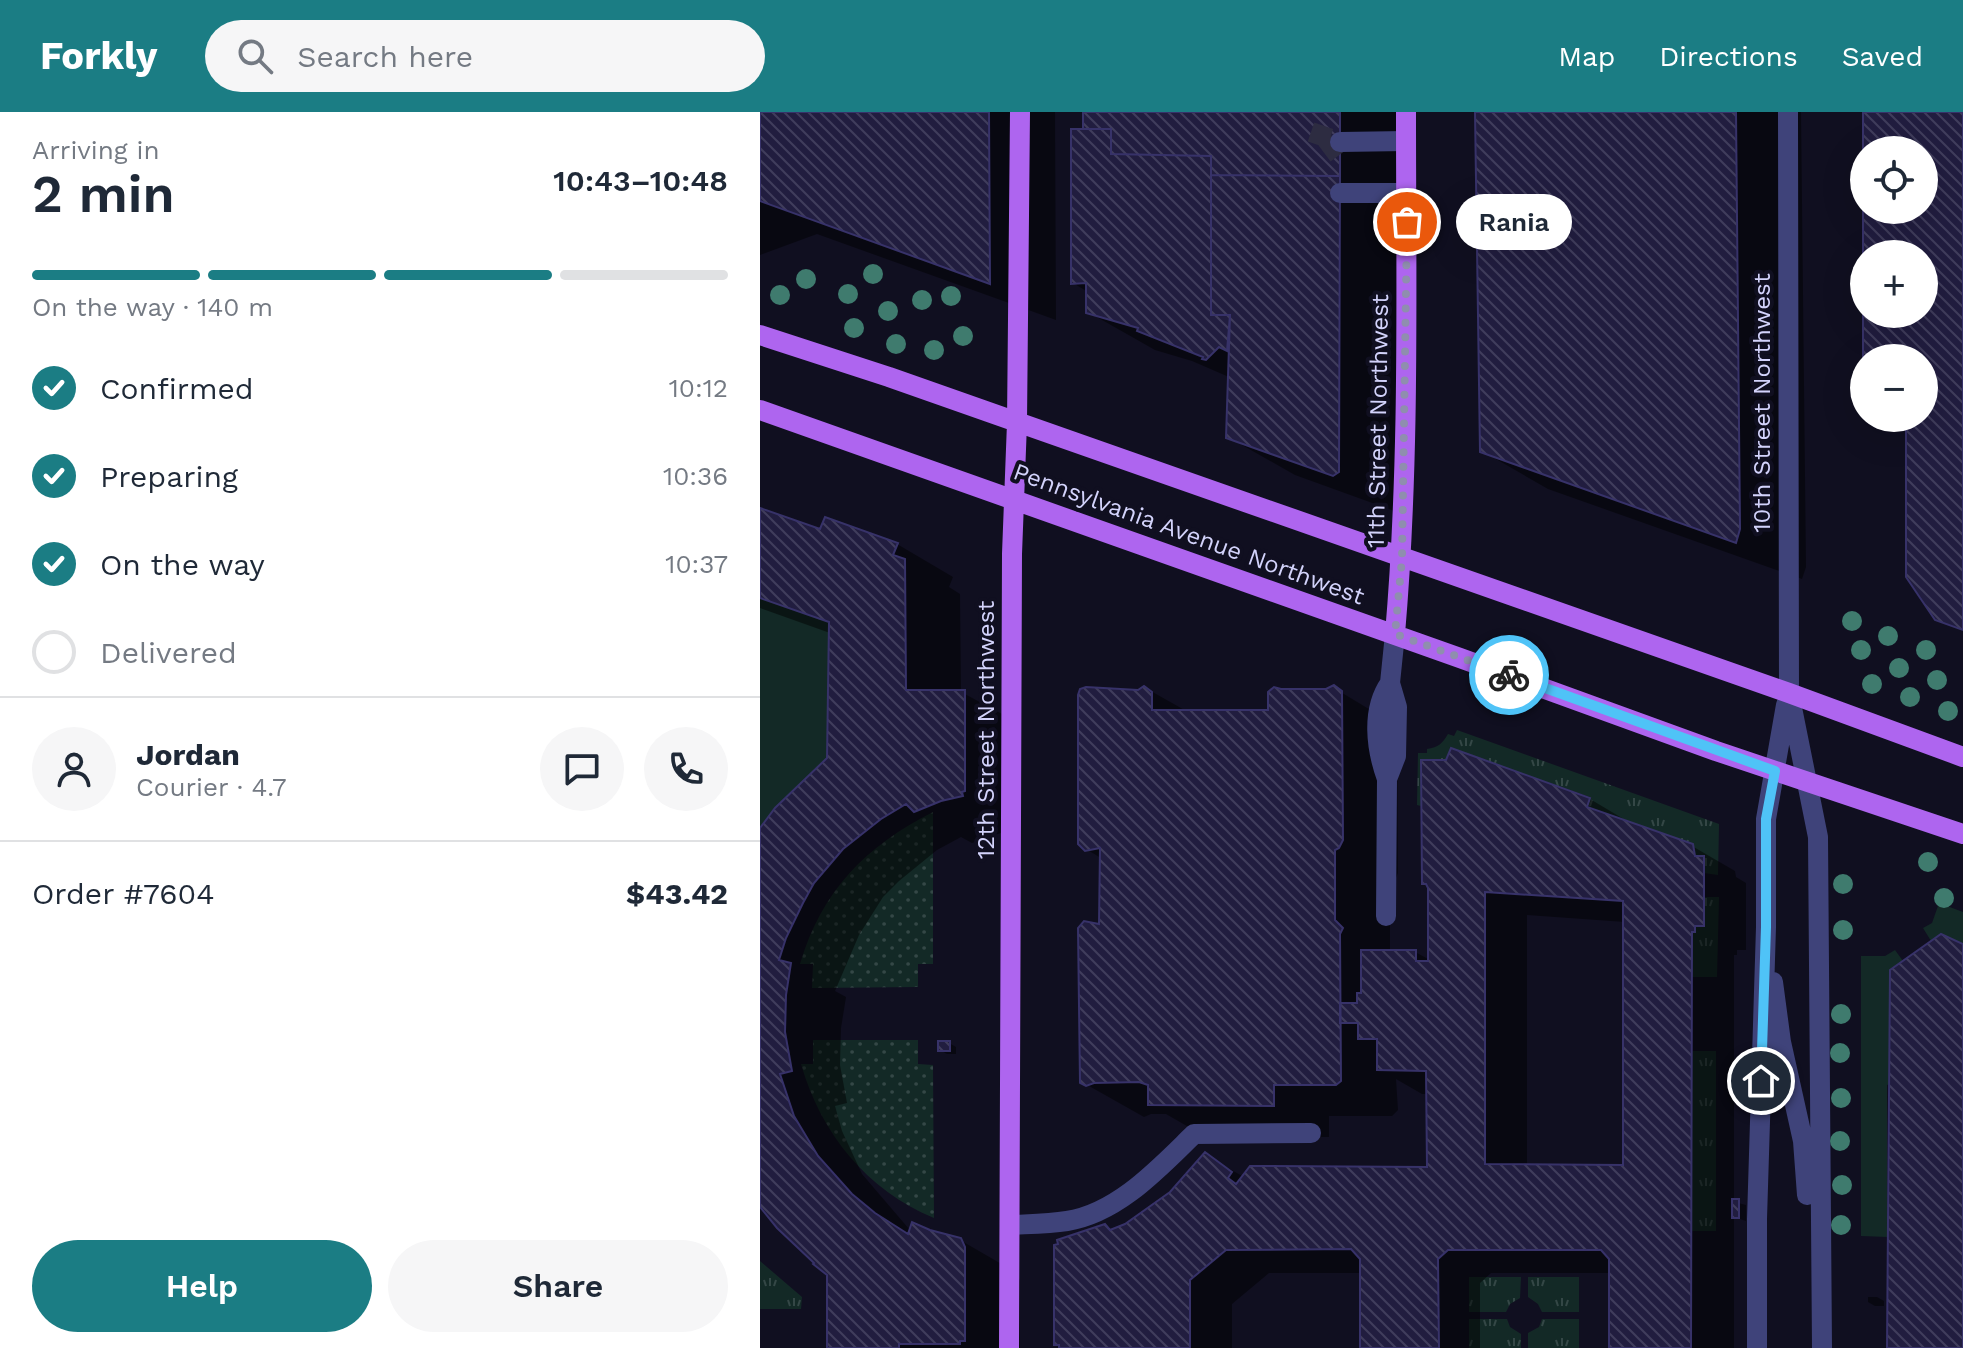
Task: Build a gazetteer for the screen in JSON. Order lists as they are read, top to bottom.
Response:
{
  "streets": {
    "main road": ["11th Street Northwest", "Pennsylvania Avenue Northwest", "12th Street Northwest"],
    "street": ["10th Street Northwest"]
  },
  "crossings": [
    ["10th Street Northwest", "Pennsylvania Avenue Northwest"],
    ["11th Street Northwest", "Pennsylvania Avenue Northwest"],
    ["Pennsylvania Avenue Northwest", "12th Street Northwest"]
  ],
  "places": ["Rania"],
  "page": {
    "header": "Forkly",
    "search": "Search here",
    "nav": ["Map", "Directions", "Saved"],
    "heading": ["2 min", "Arriving in", "10:43–10:48"],
    "panel": [
      "Jordan",
      "Courier · 4.7",
      "Order #7604",
      "$43.42"
    ],
    "map_buttons": ["+", "−"],
    "bubble": "Rania",
    "bar": "On the way · 140 m",
    "list": [
      ["Confirmed", "10:12"],
      ["Preparing", "10:36"],
      ["On the way", "10:37"],
      "Delivered"
    ],
    "buttons": ["Help", "Share"]
  }
}
